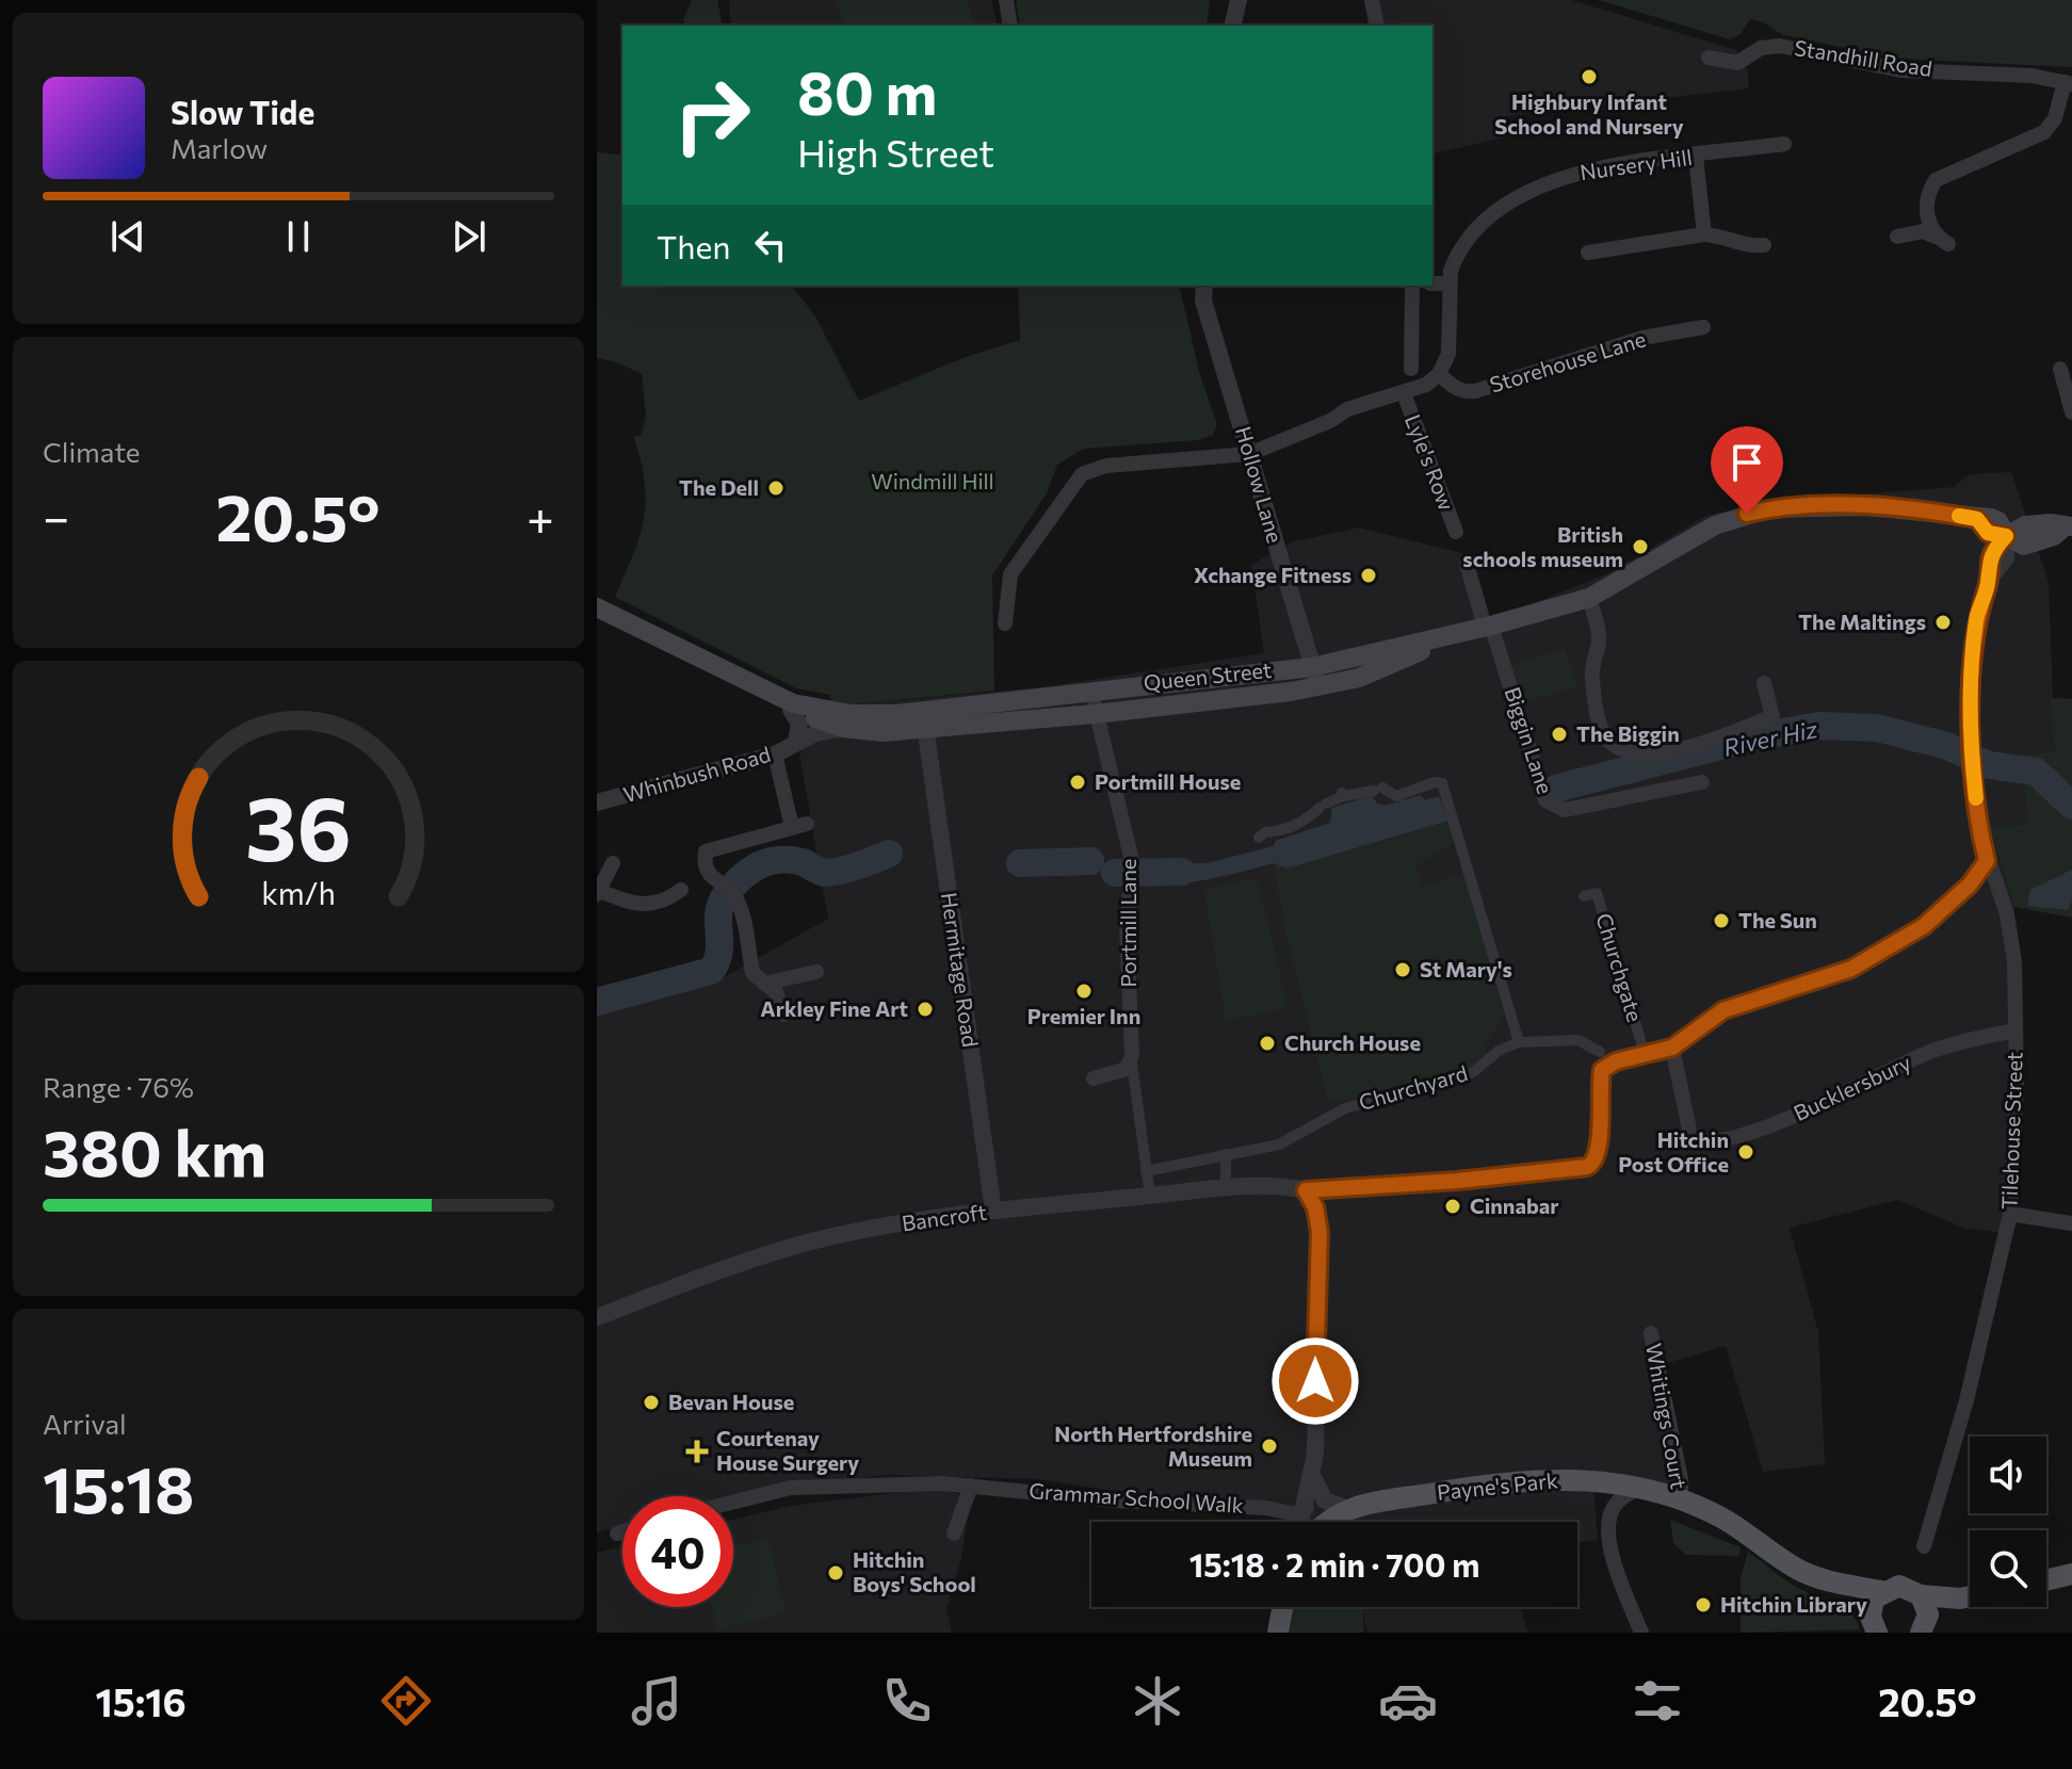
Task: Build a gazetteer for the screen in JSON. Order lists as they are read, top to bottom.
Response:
{
  "streets": {
    "main road": ["Queen Street", "Payne's Park"],
    "street": [
      "Standhill Road",
      "Nursery Hill",
      "Storehouse Lane",
      "Lyle's Row",
      "Hollow Lane",
      "Biggin Lane",
      "Whinbush Road",
      "Portmill Lane",
      "Churchgate",
      "Hermitage Road",
      "Churchyard",
      "Bucklersbury",
      "Tilehouse Street",
      "Bancroft",
      "Whitings Court",
      "Grammar School Walk"
    ]
  },
  "crossings": [
    ["Hollow Lane", "Queen Street"],
    ["Queen Street", "Biggin Lane"],
    ["Queen Street", "Portmill Lane"],
    ["Queen Street", "Hermitage Road"],
    ["Queen Street", "Tilehouse Street"],
    ["Portmill Lane", "Churchyard"],
    ["Portmill Lane", "Bancroft"],
    ["Hermitage Road", "Bancroft"],
    ["Bucklersbury", "Tilehouse Street"],
    ["Whitings Court", "Payne's Park"]
  ],
  "water": ["River Hiz"],
  "parks": ["Windmill Hill"],
  "places": {
    "other": [
      "Highbury Infant School and Nursery",
      "The Dell",
      "British schools museum",
      "Xchange Fitness",
      "The Maltings",
      "The Biggin",
      "Portmill House",
      "The Sun",
      "St Mary's",
      "Premier Inn",
      "Arkley Fine Art",
      "Church House",
      "Hitchin Post Office",
      "Cinnabar",
      "Bevan House",
      "North Hertfordshire Museum",
      "Hitchin Boys' School",
      "Hitchin Library"
    ],
    "health": ["Courtenay House Surgery"]
  },
  "page": {
    "turn": ["80 m", "High Street"],
    "song": ["Slow Tide", "Marlow"],
    "then": "Then",
    "tile": [
      "Climate",
      ["Range · 76%", "380 km"],
      ["Arrival", "15:18"]
    ],
    "heat": ["−", "20.5°", "+"],
    "limit": "40",
    "trip": "15:18 · 2 min · 700 m",
    "tabs": ["15:16", "20.5°"],
    "gauge": ["36", "km/h"]
  }
}
